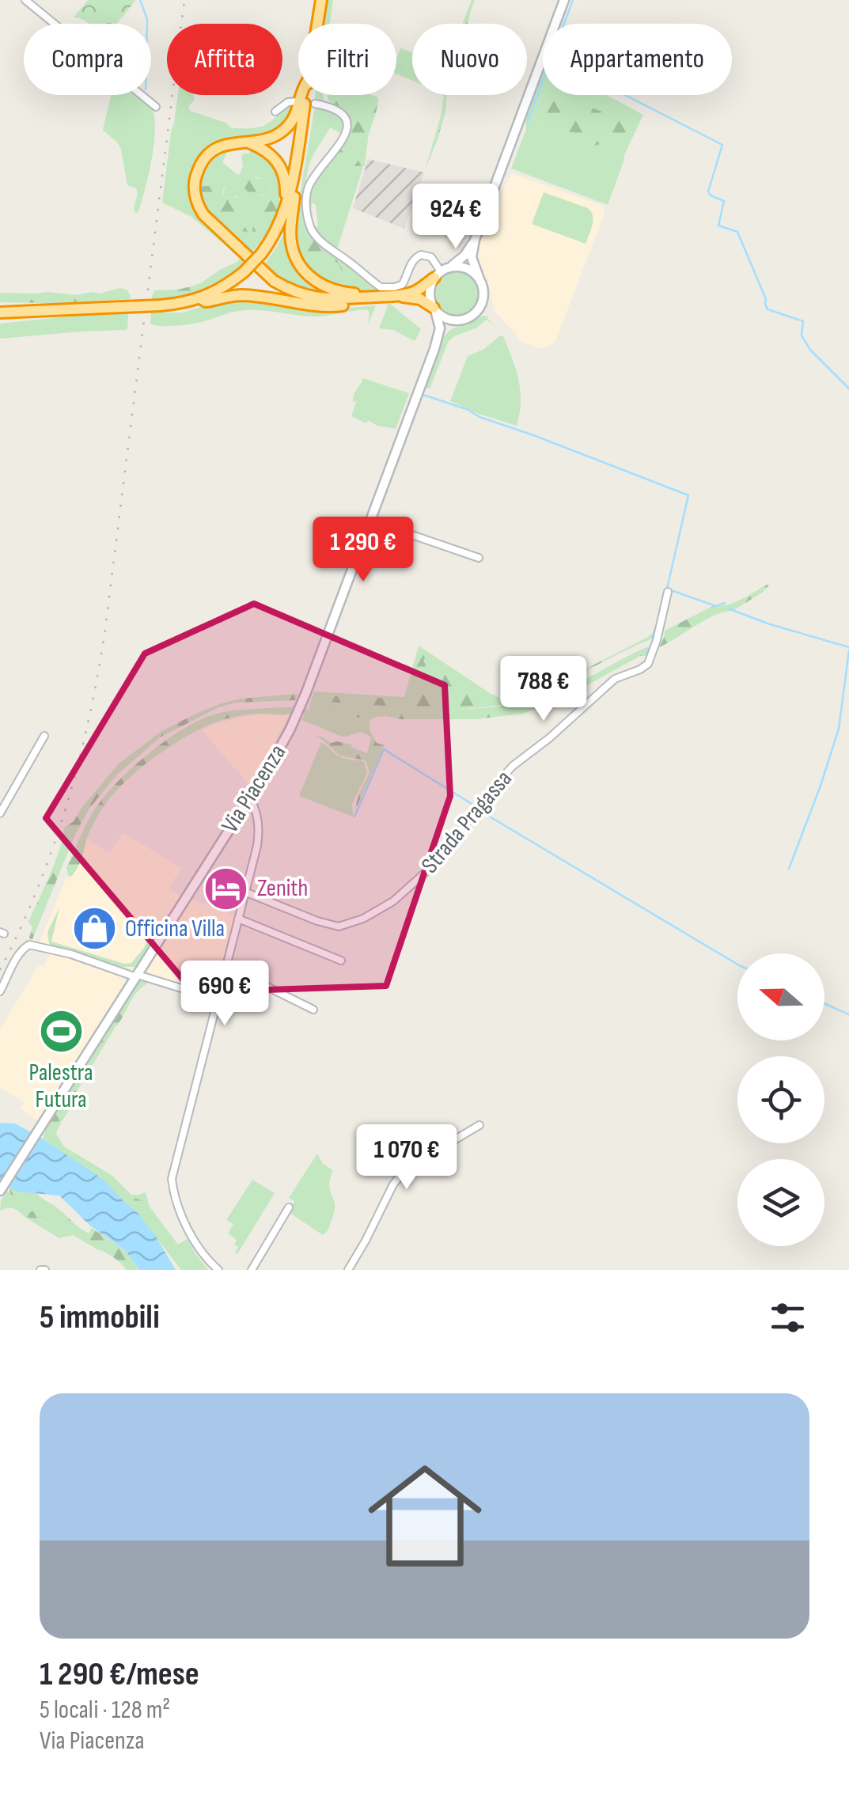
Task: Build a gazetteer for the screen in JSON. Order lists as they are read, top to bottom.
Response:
{
  "streets": {
    "main road": ["Via Piacenza"],
    "street": ["Strada Pragassa"]
  },
  "places": {
    "hotel": ["Zenith"],
    "shop": ["Officina Villa"],
    "sports": ["Palestra Futura"]
  },
  "north": "left",
  "page": {
    "chip": [
      "Compra",
      "Affitta",
      "Filtri",
      "Nuovo",
      "Appartamento"
    ],
    "price": [
      "924 €",
      "1 290 €",
      "788 €",
      "690 €",
      "1 070 €"
    ],
    "heading": "5 immobili",
    "list": [
      {
        "name": "1 290 €/mese",
        "note": "5 locali · 128 m² · Via Piacenza"
      }
    ]
  }
}
